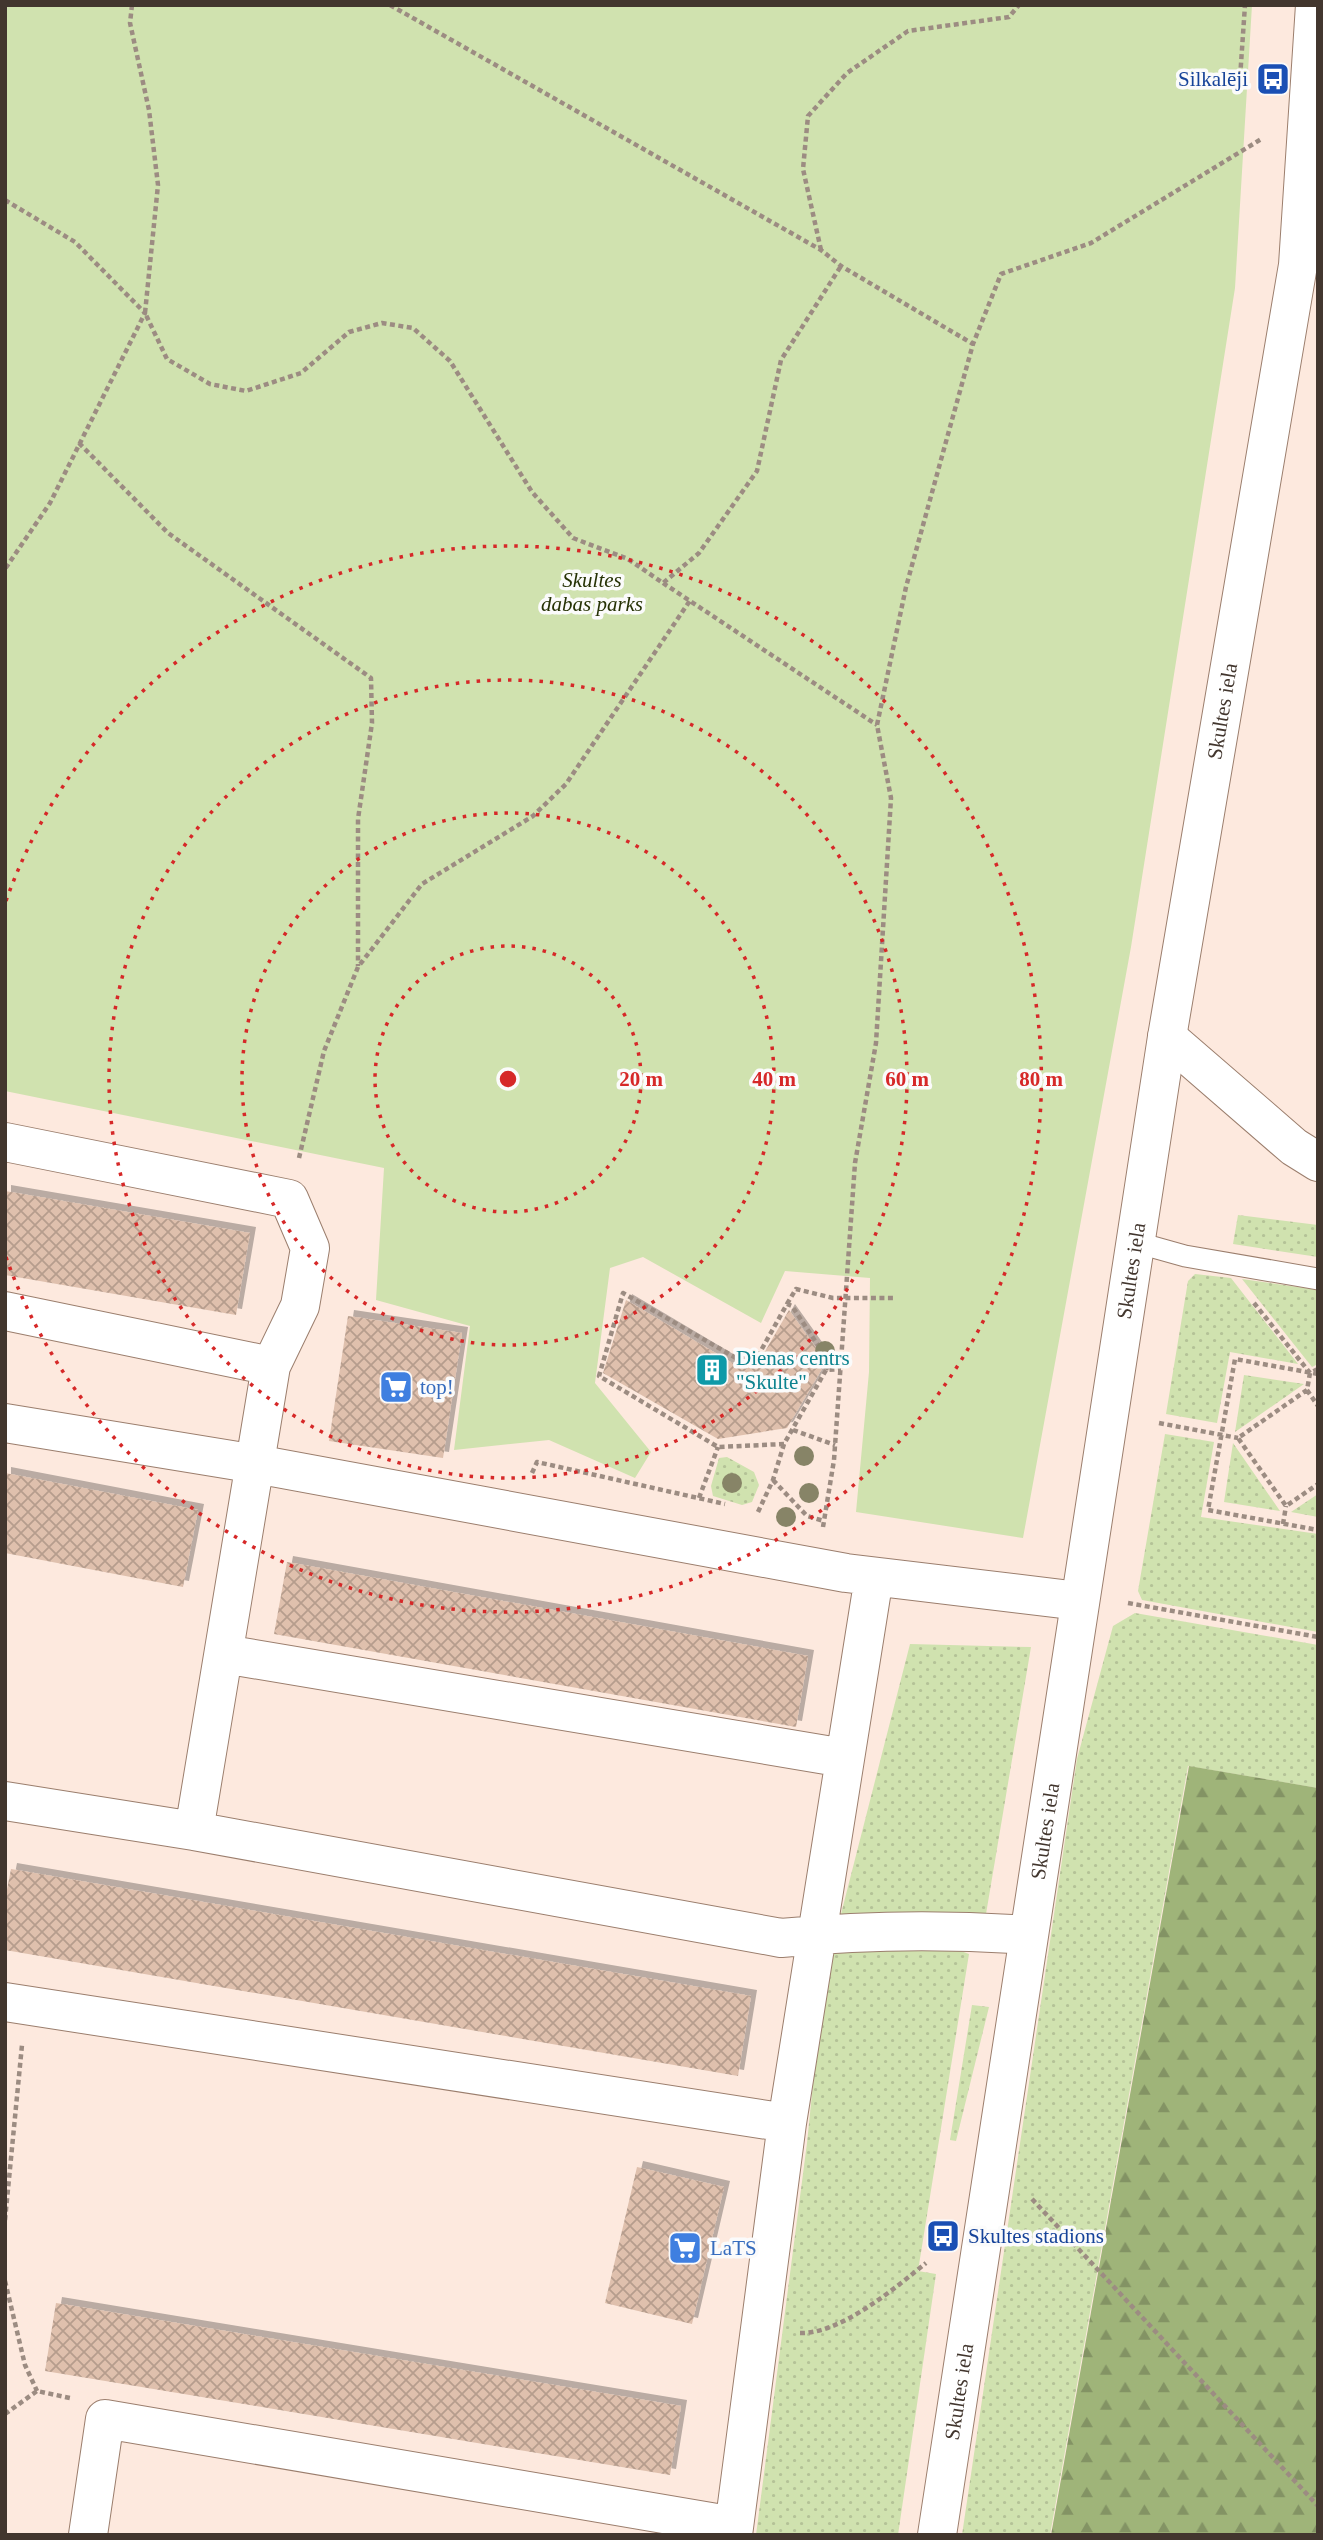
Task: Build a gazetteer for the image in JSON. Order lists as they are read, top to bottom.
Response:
{
  "streets": {
    "street": ["Skultes iela"]
  },
  "parks": ["Skultes dabas parks"],
  "places": {
    "bus stop": ["Silkalēji", "Skultes stadions"],
    "building": ["Dienas centrs \"Skulte\""],
    "supermarket": ["top!", "LaTS"]
  },
  "rings": [
    "20 m",
    "40 m",
    "60 m",
    "80 m"
  ]
}
